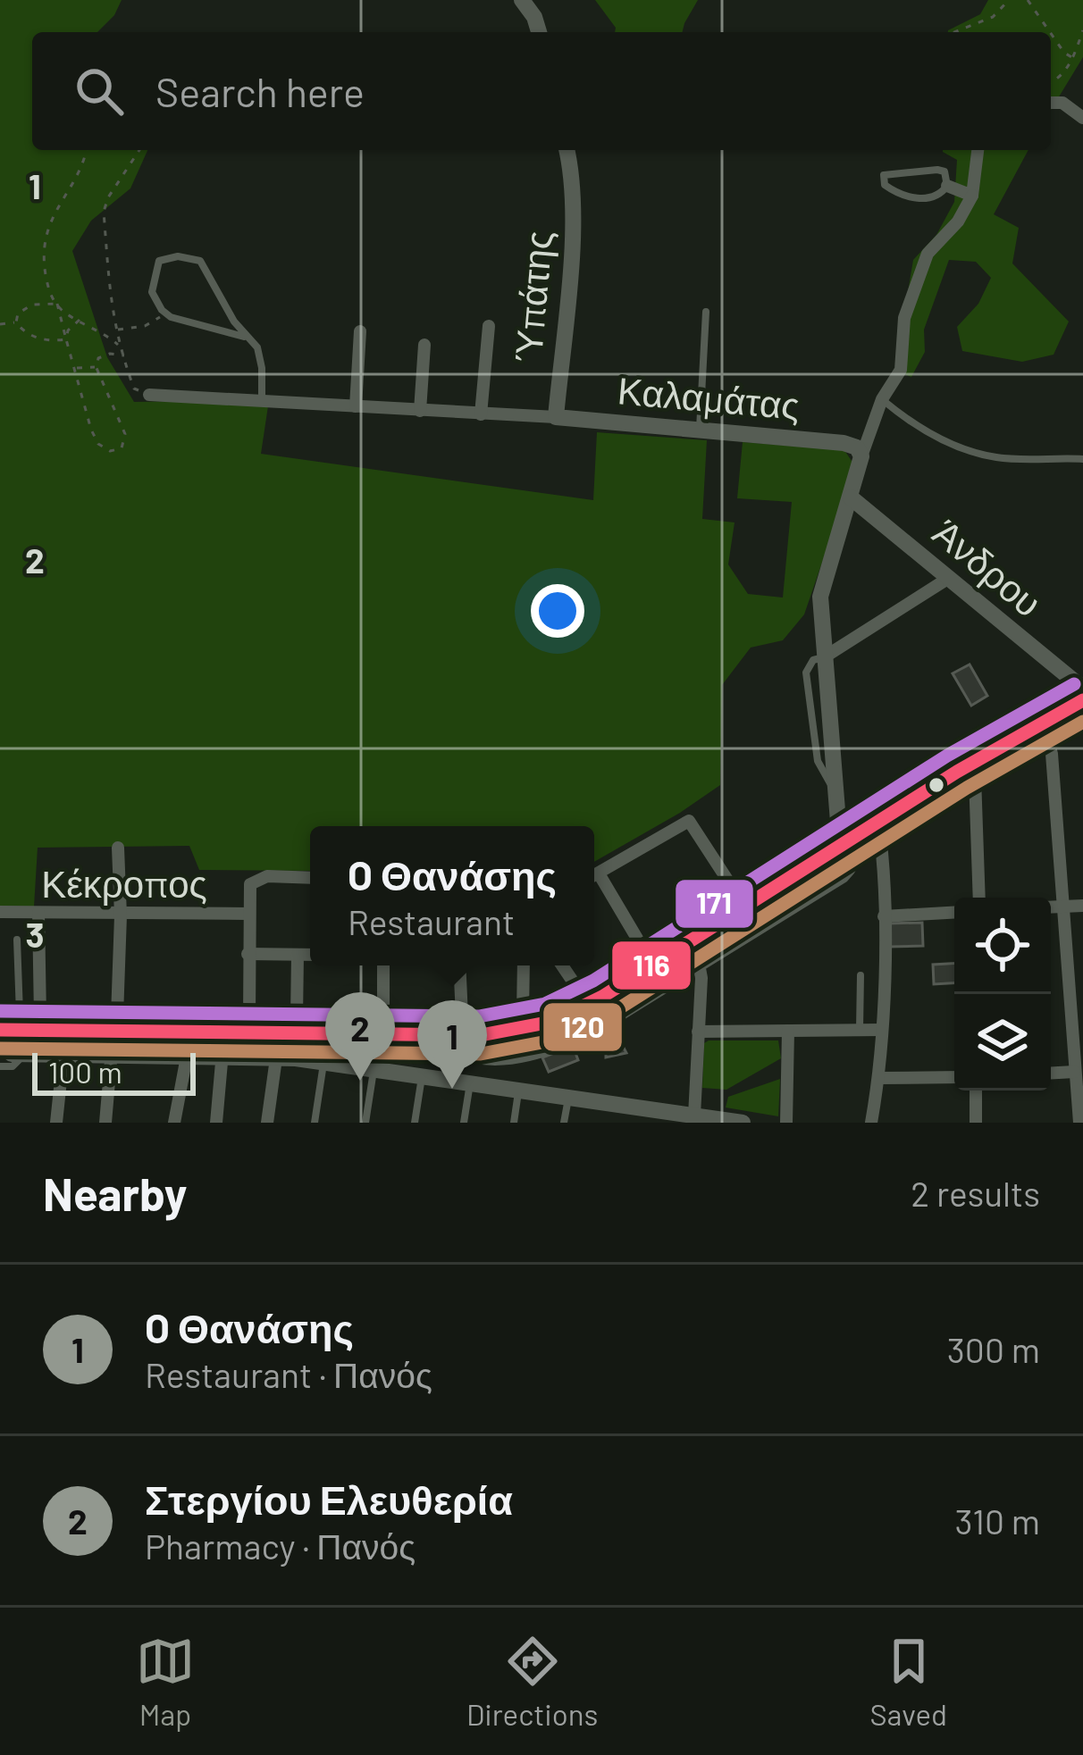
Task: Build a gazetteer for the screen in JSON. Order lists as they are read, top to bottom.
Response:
{
  "streets": {
    "street": [
      "Ύπάτης",
      "Καλαμάτας",
      "Άνδρου",
      "Κέκροπος"
    ]
  },
  "crossings": [
    ["Ύπάτης", "Καλαμάτας"]
  ],
  "lines": ["transit line 171", "transit line 116", "transit line 120"],
  "scale_bar": "100 m",
  "page": {
    "search": "Search here",
    "popup": ["O Θανάσης", "Restaurant"],
    "pins": ["2", "1"],
    "scale": "100 m",
    "heading": ["Nearby", "2 results"],
    "list": [
      {
        "mark": "1",
        "name": "O Θανάσης",
        "note": "Restaurant · Πανός",
        "value": "300 m"
      },
      {
        "mark": "2",
        "name": "Στεργίου Ελευθερία",
        "note": "Pharmacy · Πανός",
        "value": "310 m"
      }
    ],
    "nav": ["Map", "Directions", "Saved"]
  },
  "grid": {
    "rows": ["1", "2", "3"]
  }
}
